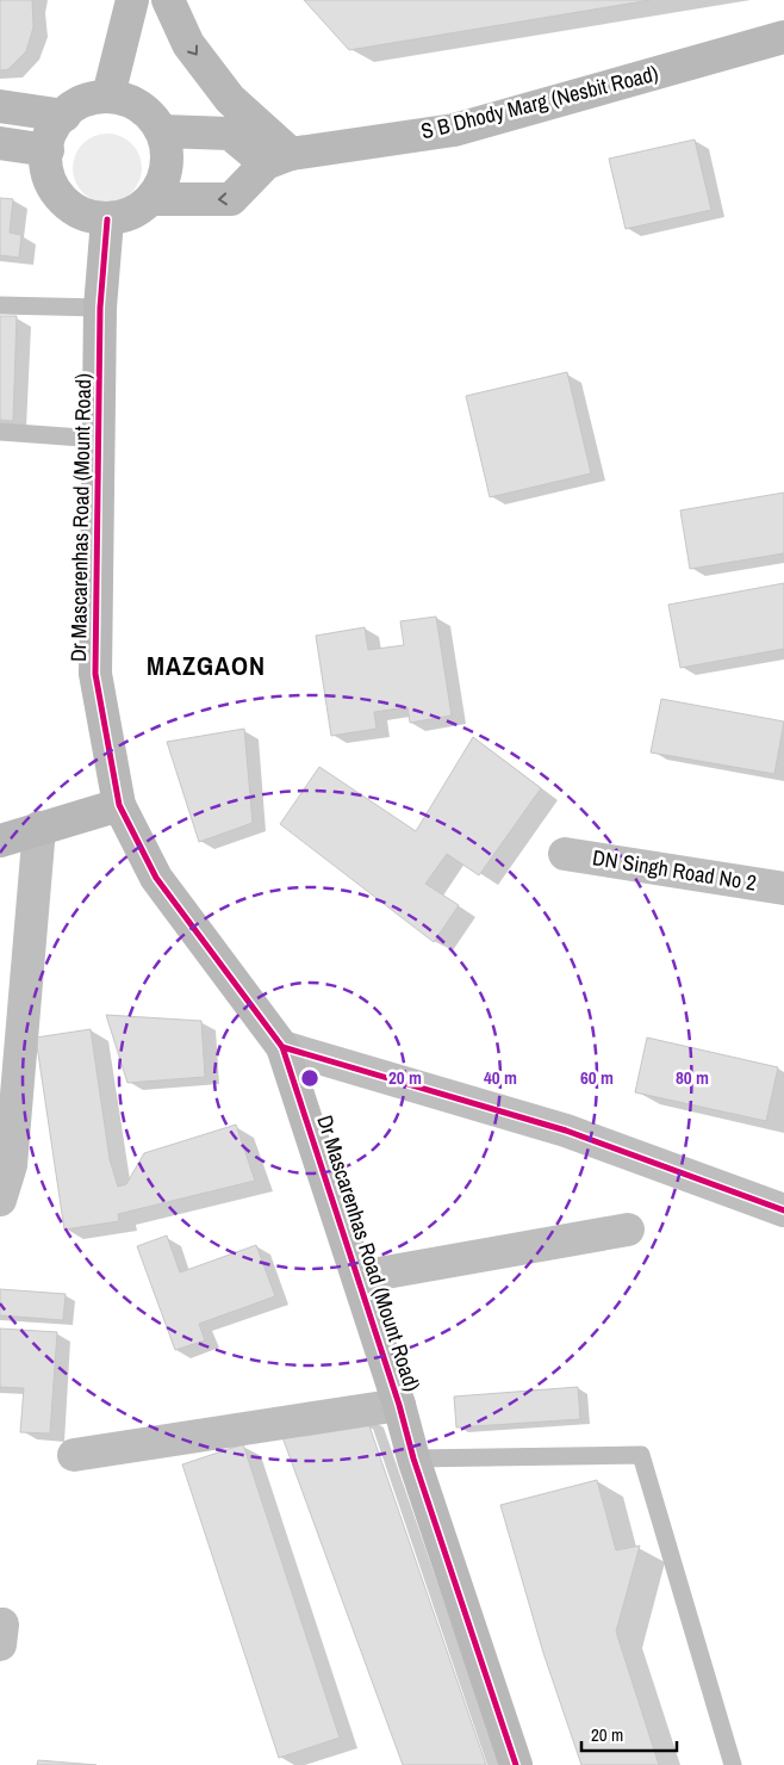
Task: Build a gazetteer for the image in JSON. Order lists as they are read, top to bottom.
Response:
{
  "streets": {
    "street": ["S B Dhody Marg (Nesbit Road)", "Dr Mascarenhas Road (Mount Road)", "DN Singh Road No 2"]
  },
  "districts": ["MAZGAON"],
  "scale_bar": "20 m",
  "rings": [
    "20 m",
    "40 m",
    "60 m",
    "80 m"
  ]
}
